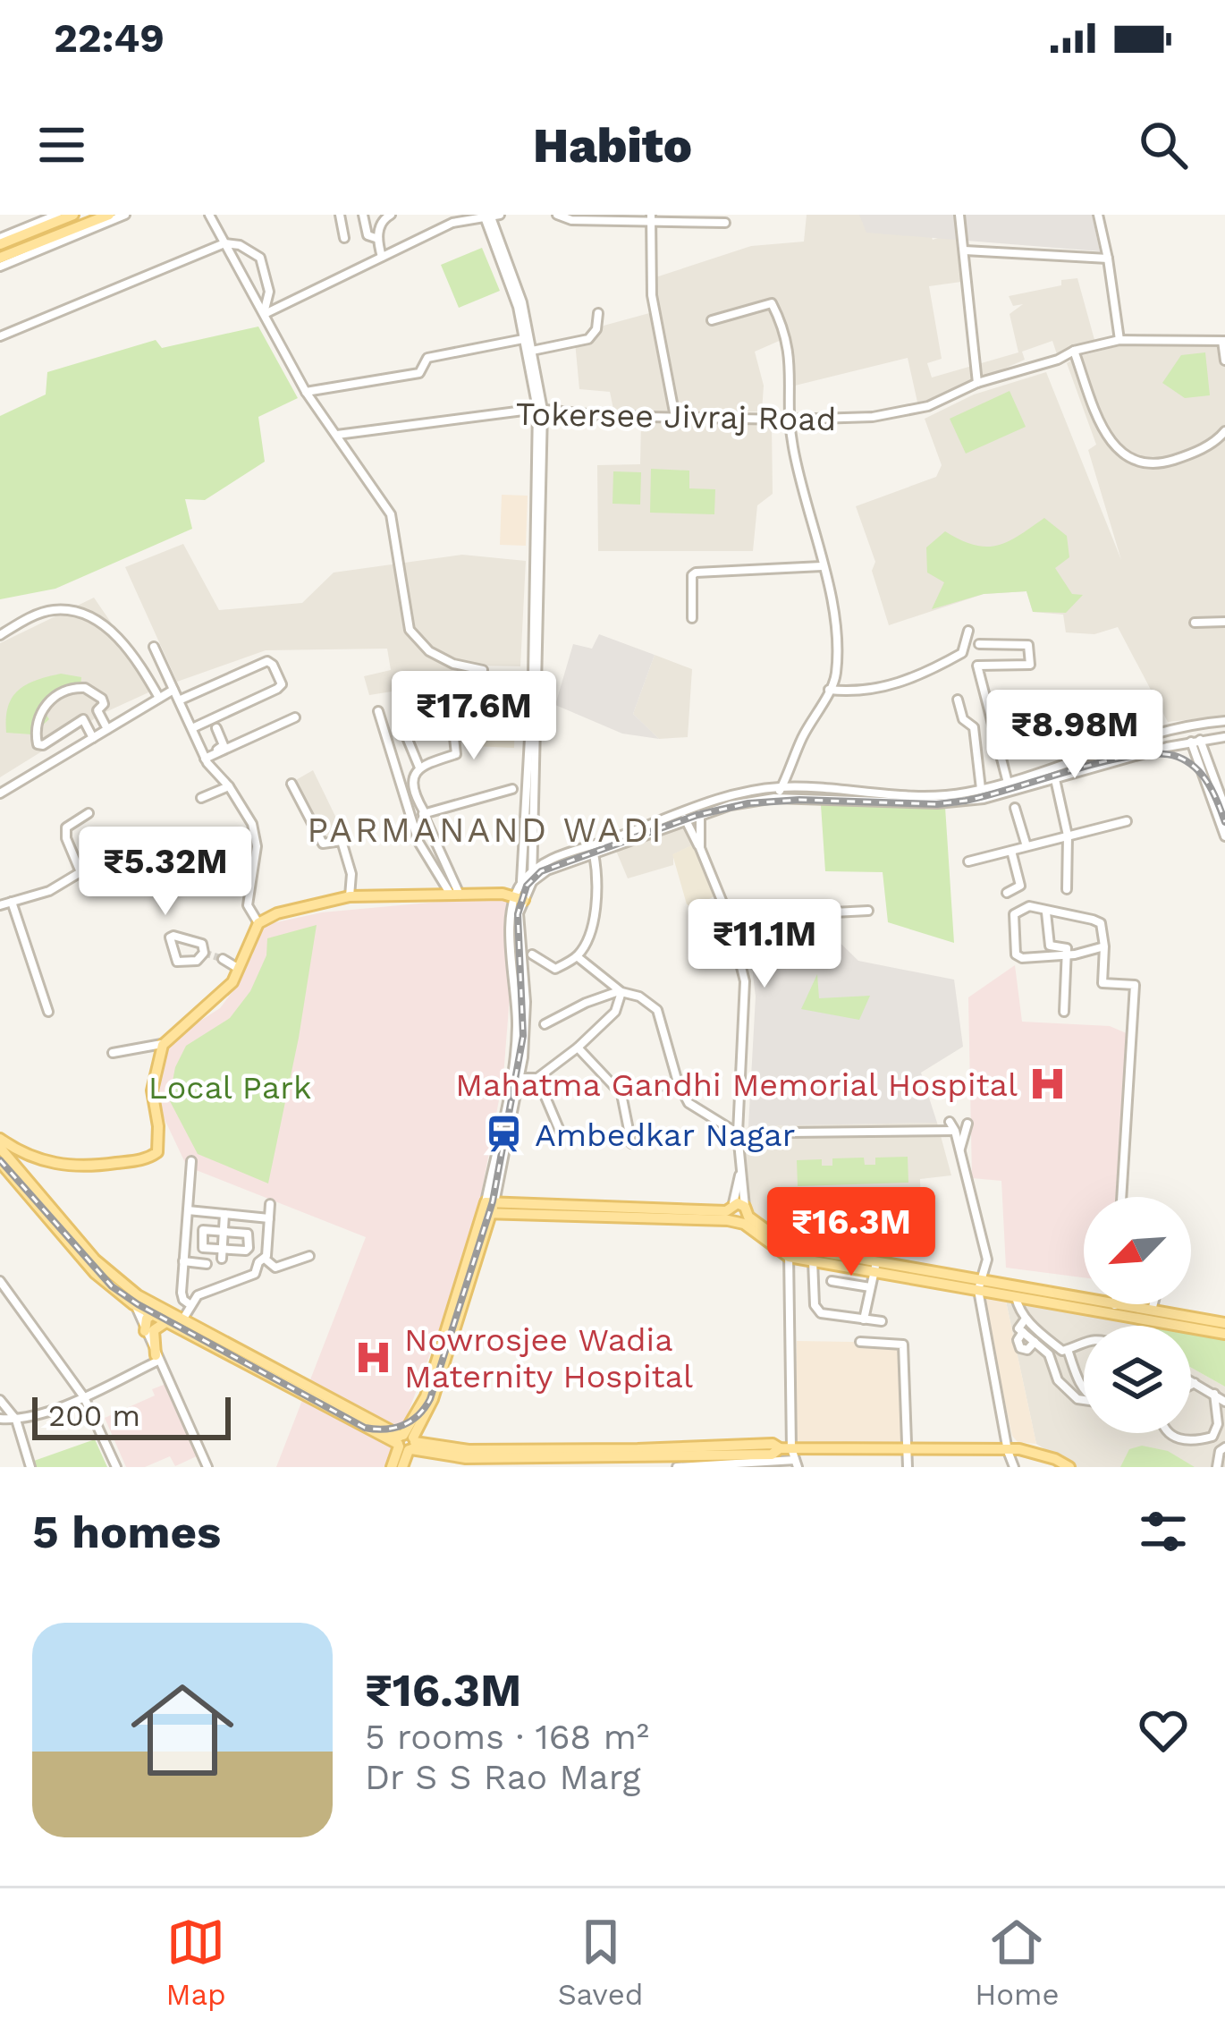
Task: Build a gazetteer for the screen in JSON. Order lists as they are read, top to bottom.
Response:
{
  "streets": {
    "street": ["Tokersee Jivraj Road"]
  },
  "districts": ["PARMANAND WADI"],
  "parks": ["Local Park"],
  "places": {
    "hospital": ["Mahatma Gandhi Memorial Hospital", "Nowrosjee Wadia Maternity Hospital"],
    "station": ["Ambedkar Nagar"]
  },
  "scale_bar": "200 m",
  "north": "bottom left",
  "page": {
    "status": "22:49",
    "header": "Habito",
    "price": [
      "₹17.6M",
      "₹8.98M",
      "₹5.32M",
      "₹11.1M",
      "₹16.3M"
    ],
    "scale": "200 m",
    "heading": "5 homes",
    "list": [
      {
        "name": "₹16.3M",
        "note": "5 rooms · 168 m² · Dr S S Rao Marg"
      }
    ],
    "tabs": ["Map", "Saved", "Home"]
  }
}
